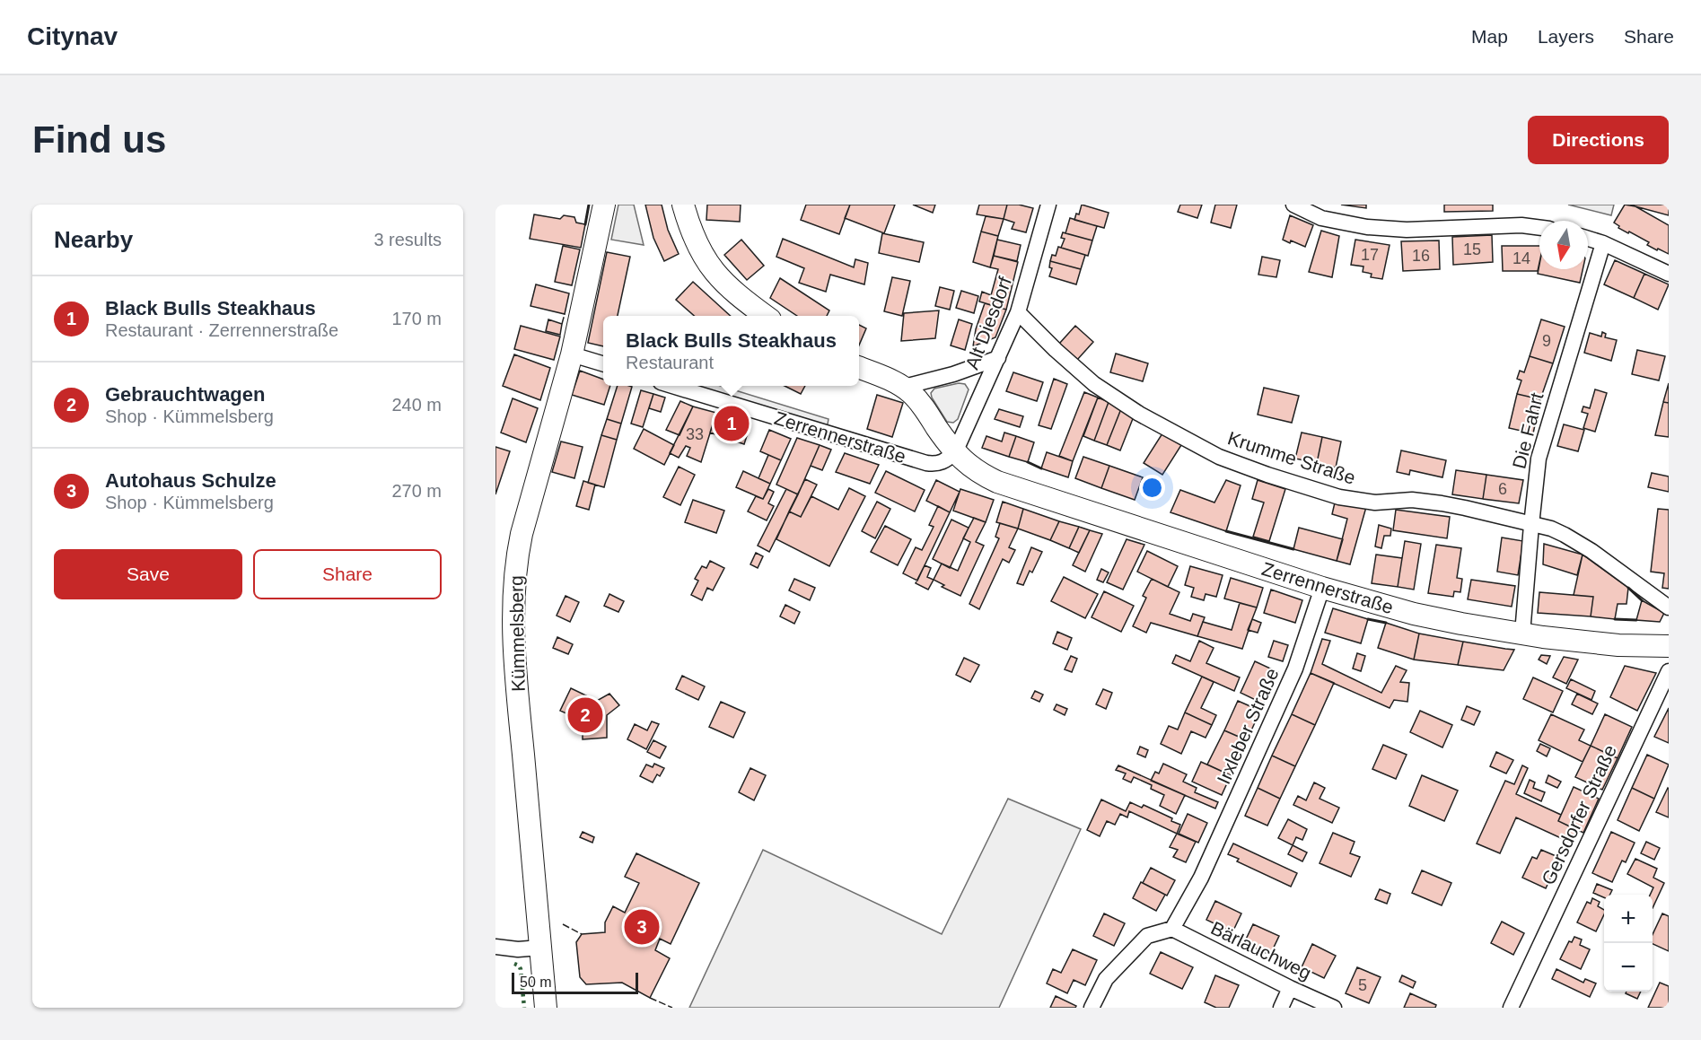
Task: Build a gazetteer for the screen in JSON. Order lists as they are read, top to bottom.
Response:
{
  "streets": {
    "main road": ["Zerrennerstraße", "Kümmelsberg"],
    "street": [
      "Alt Diesdorf",
      "Die Fahrt",
      "Krumme Straße",
      "Irxleber Straße",
      "Gersdorfer Straße",
      "Bärlauchweg"
    ]
  },
  "crossings": [
    ["Alt Diesdorf", "Zerrennerstraße"],
    ["Alt Diesdorf", "Krumme Straße"],
    ["Die Fahrt", "Zerrennerstraße"],
    ["Die Fahrt", "Krumme Straße"],
    ["Zerrennerstraße", "Irxleber Straße"],
    ["Irxleber Straße", "Bärlauchweg"]
  ],
  "house_numbers": [
    "15",
    "17",
    "16",
    "14",
    "9",
    "33",
    "6",
    "5"
  ],
  "scale_bar": "50 m",
  "north": "bottom",
  "page": {
    "header": "Citynav",
    "nav": ["Map", "Layers", "Share"],
    "buttons": [
      "Directions",
      ["Save", "Share"]
    ],
    "title": "Find us",
    "heading": ["Nearby", "3 results"],
    "list": [
      {
        "mark": "1",
        "name": "Black Bulls Steakhaus",
        "note": "Restaurant · Zerrennerstraße",
        "value": "170 m"
      },
      {
        "mark": "2",
        "name": "Gebrauchtwagen",
        "note": "Shop · Kümmelsberg",
        "value": "240 m"
      },
      {
        "mark": "3",
        "name": "Autohaus Schulze",
        "note": "Shop · Kümmelsberg",
        "value": "270 m"
      }
    ],
    "popup": ["Black Bulls Steakhaus", "Restaurant"],
    "pins": ["1", "2", "3"],
    "map_buttons": ["+", "−"],
    "scale": "50 m"
  }
}
